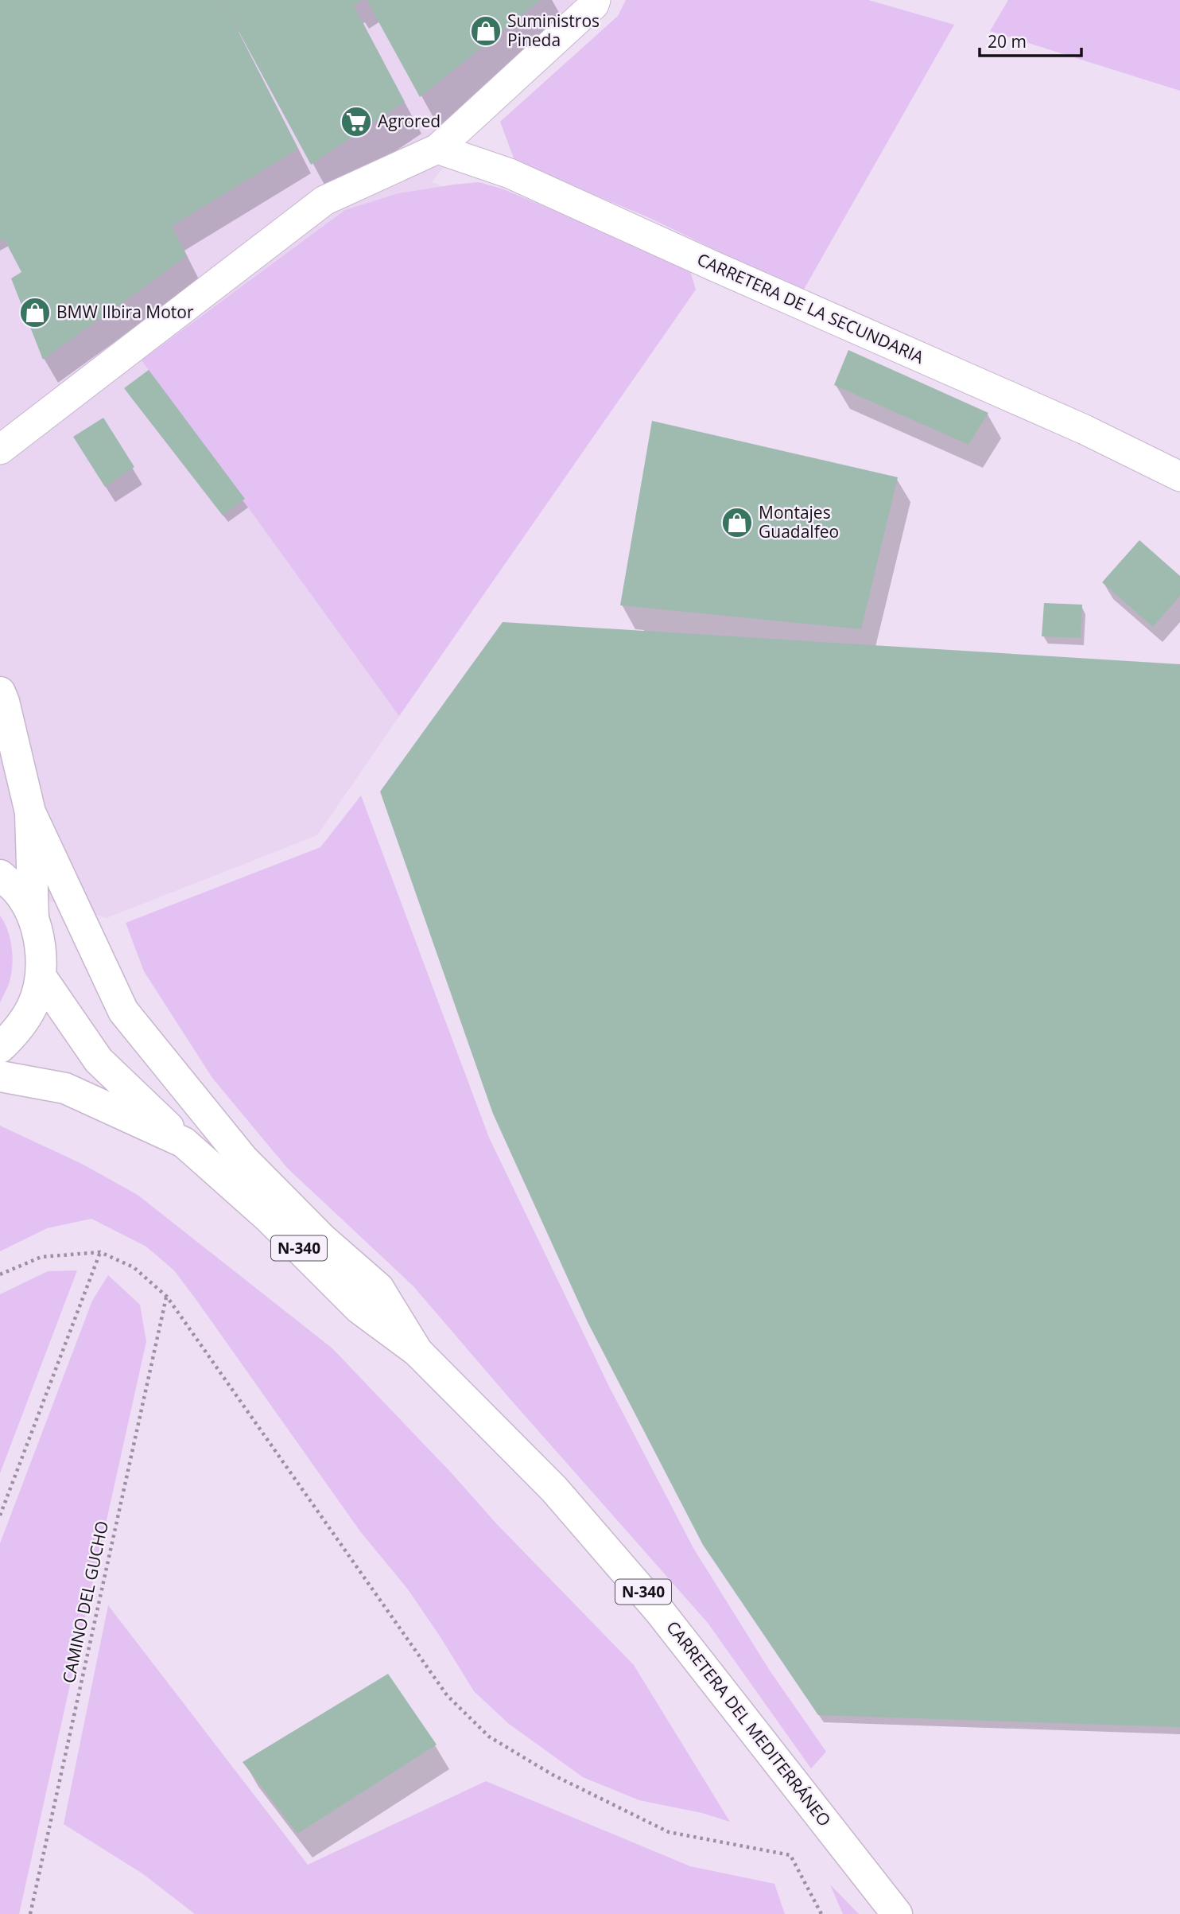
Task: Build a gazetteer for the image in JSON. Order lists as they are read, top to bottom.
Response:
{
  "streets": {
    "main road": ["N-340", "CARRETERA DEL MEDITERRÁNEO"],
    "street": ["CARRETERA DE LA SECUNDARIA"],
    "path": ["CAMINO DEL GUCHO"]
  },
  "crossings": [
    ["N-340", "CARRETERA DEL MEDITERRÁNEO"]
  ],
  "places": {
    "shop": ["Suministros Pineda", "BMW Ilbira Motor", "Montajes Guadalfeo"],
    "supermarket": ["Agrored"]
  },
  "scale_bar": "20 m"
}
